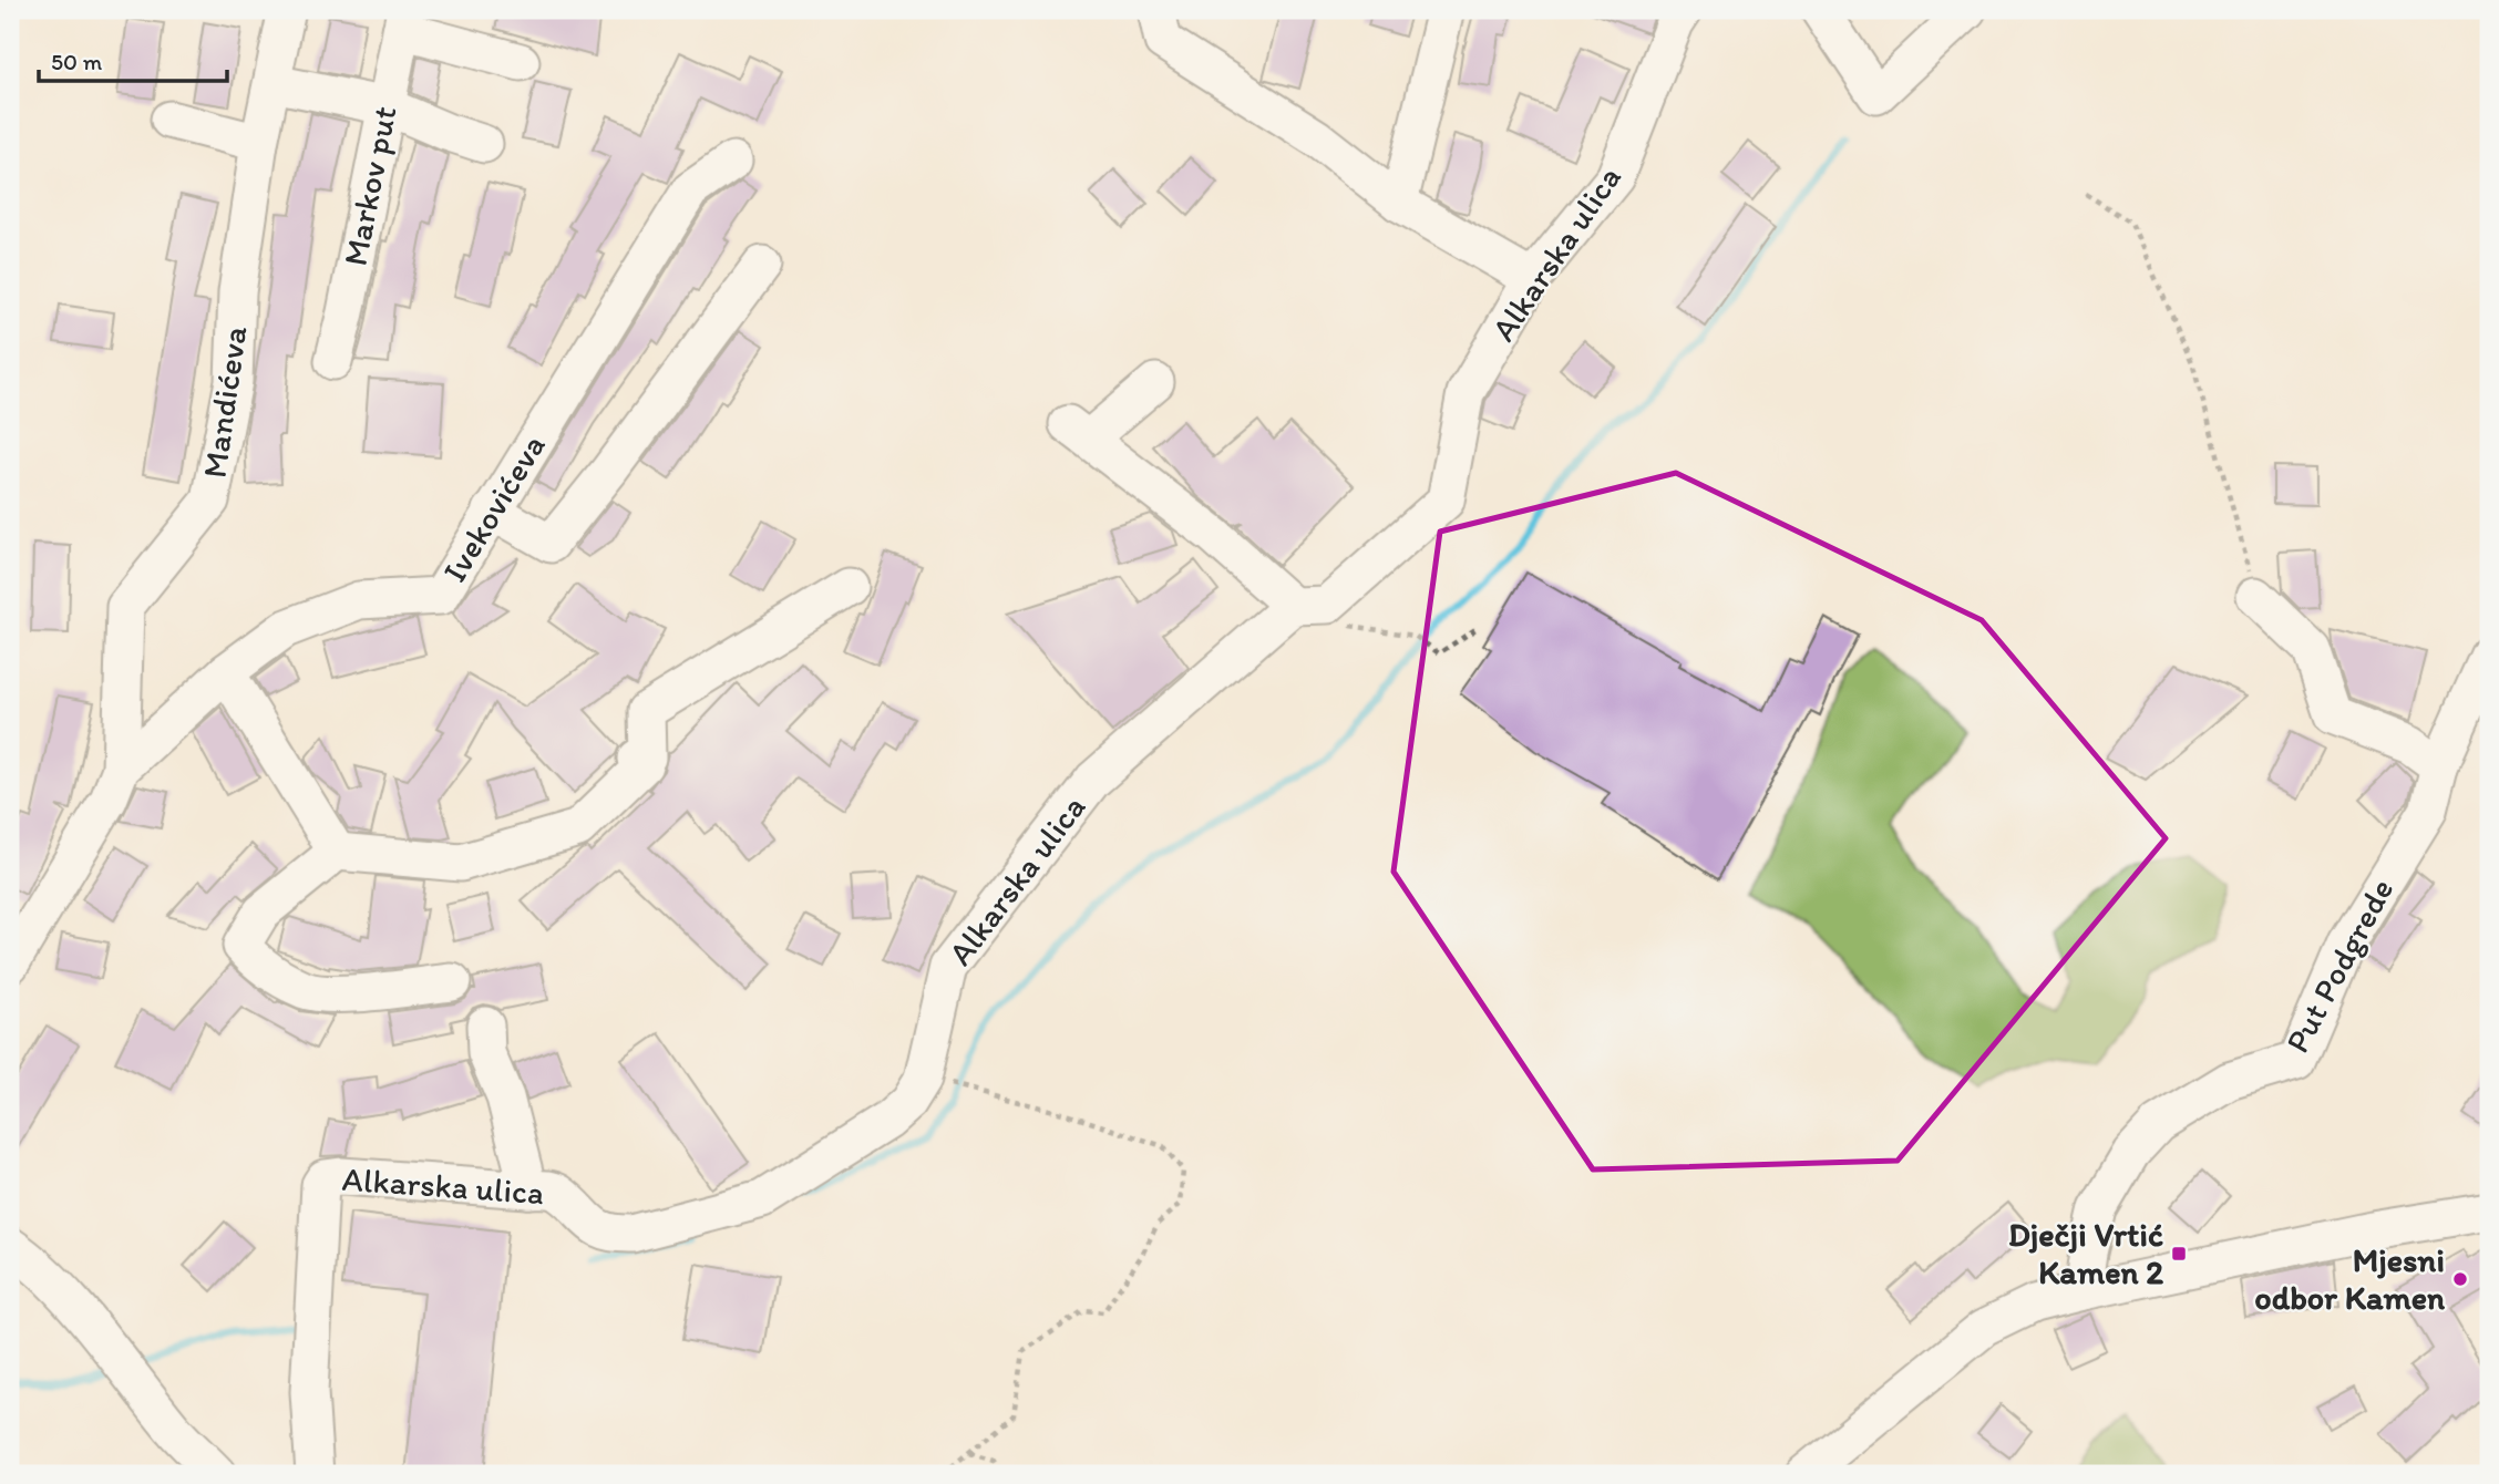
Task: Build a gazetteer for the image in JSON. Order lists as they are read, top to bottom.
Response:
{
  "streets": {
    "street": [
      "Markov put",
      "Alkarska ulica",
      "Mandićeva",
      "Ivekovićeva",
      "Put Podgrede"
    ]
  },
  "crossings": [
    ["Mandićeva", "Ivekovićeva"]
  ],
  "places": {
    "transit": ["Dječji Vrtić Kamen 2"],
    "other": ["Mjesni odbor Kamen"]
  },
  "scale_bar": "50 m"
}
